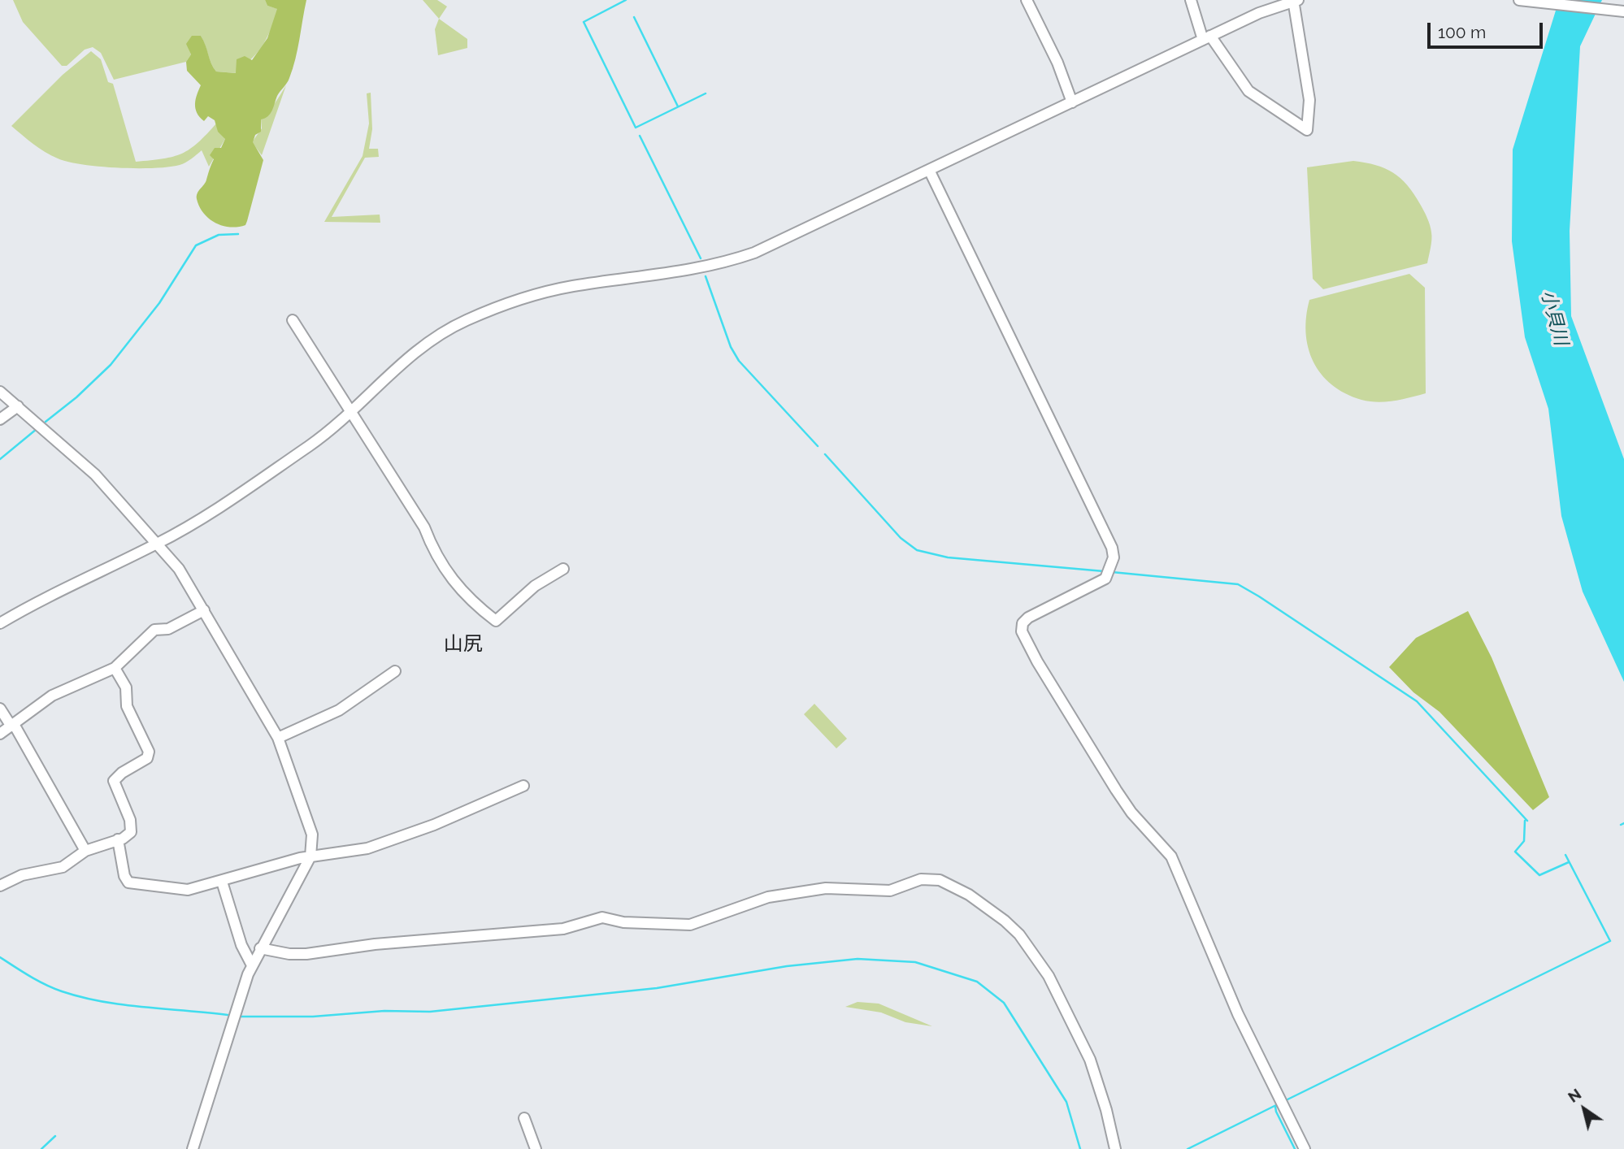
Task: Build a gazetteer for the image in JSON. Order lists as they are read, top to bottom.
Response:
{
  "districts": ["山尻"],
  "water": ["小貝川"],
  "scale_bar": "100 m",
  "north": "top left"
}
